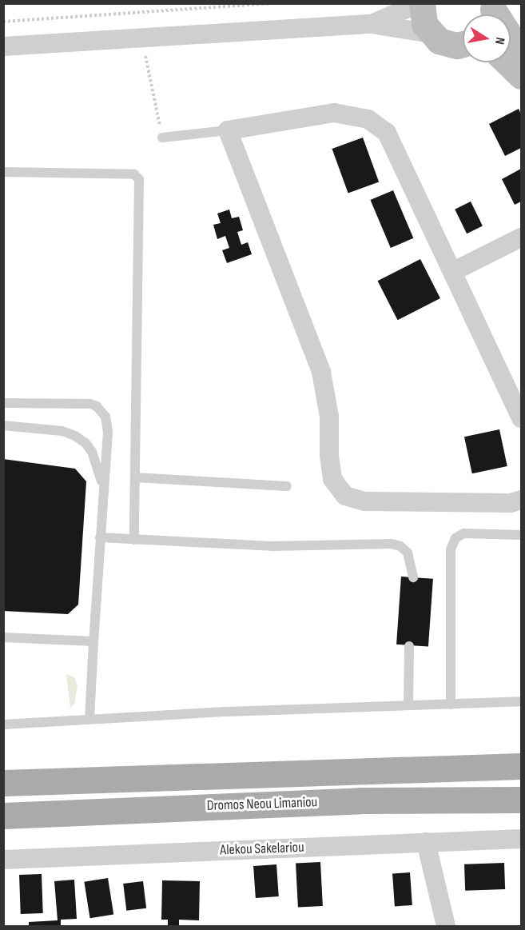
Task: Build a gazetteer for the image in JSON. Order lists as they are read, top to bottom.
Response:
{
  "streets": {
    "main road": ["Dromos Neou Limaniou"],
    "street": ["Alekou Sakelariou"]
  },
  "north": "right"
}
